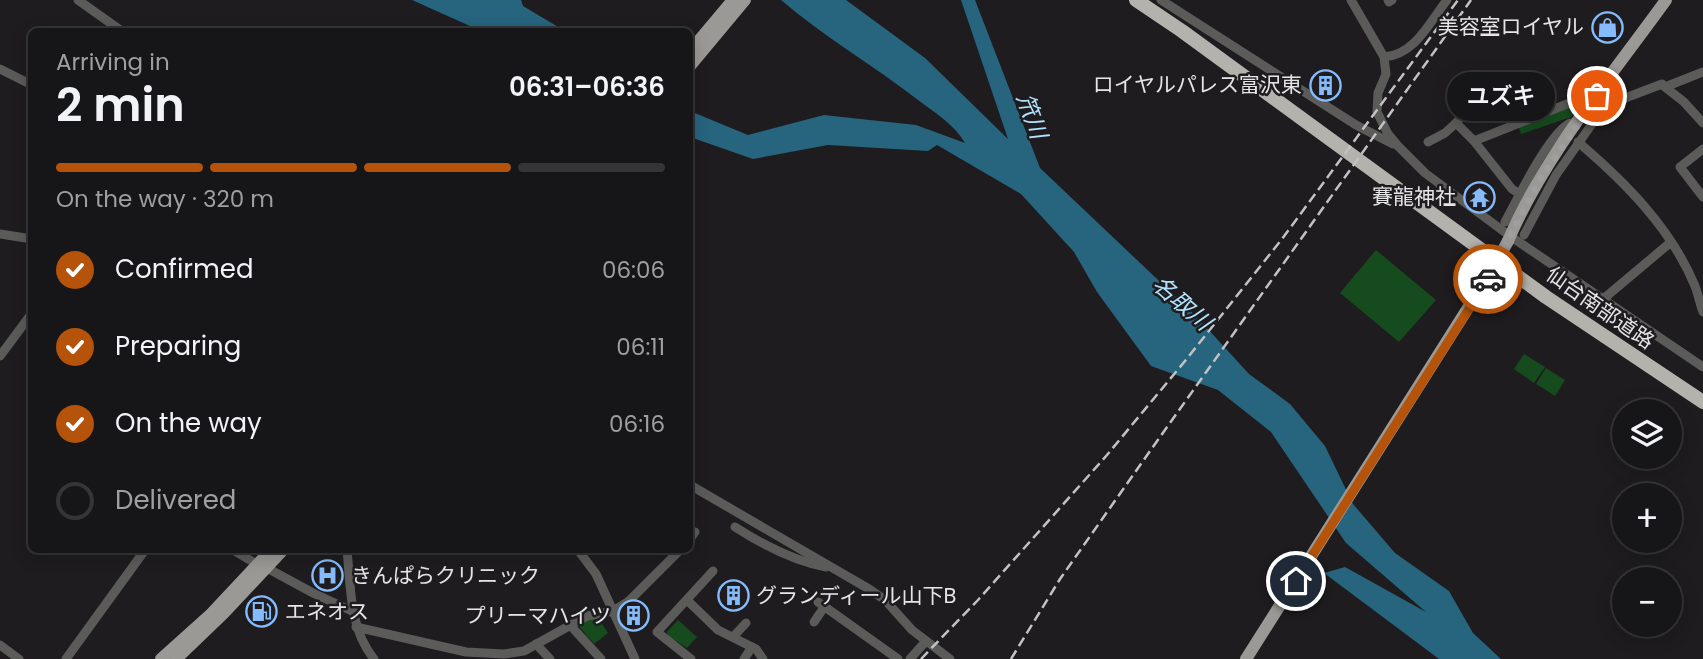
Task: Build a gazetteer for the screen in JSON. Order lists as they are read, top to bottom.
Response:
{
  "streets": {
    "highway": ["仙台南部道路"]
  },
  "water": ["笊川", "名取川"],
  "places": {
    "shop": ["美容室ロイヤル"],
    "building": ["ロイヤルパレス富沢東", "グランディール山下B", "プリーマハイツ"],
    "other": ["ユズキ"],
    "temple": ["賽龍神社"],
    "hospital": ["きんぱらクリニック"],
    "fuel station": ["エネオス"]
  },
  "page": {
    "heading": ["2 min", "Arriving in", "06:31–06:36"],
    "bubble": "ユズキ",
    "bar": "On the way · 320 m",
    "list": [
      ["Confirmed", "06:06"],
      ["Preparing", "06:11"],
      ["On the way", "06:16"],
      "Delivered"
    ],
    "map_buttons": ["+", "−"]
  }
}
